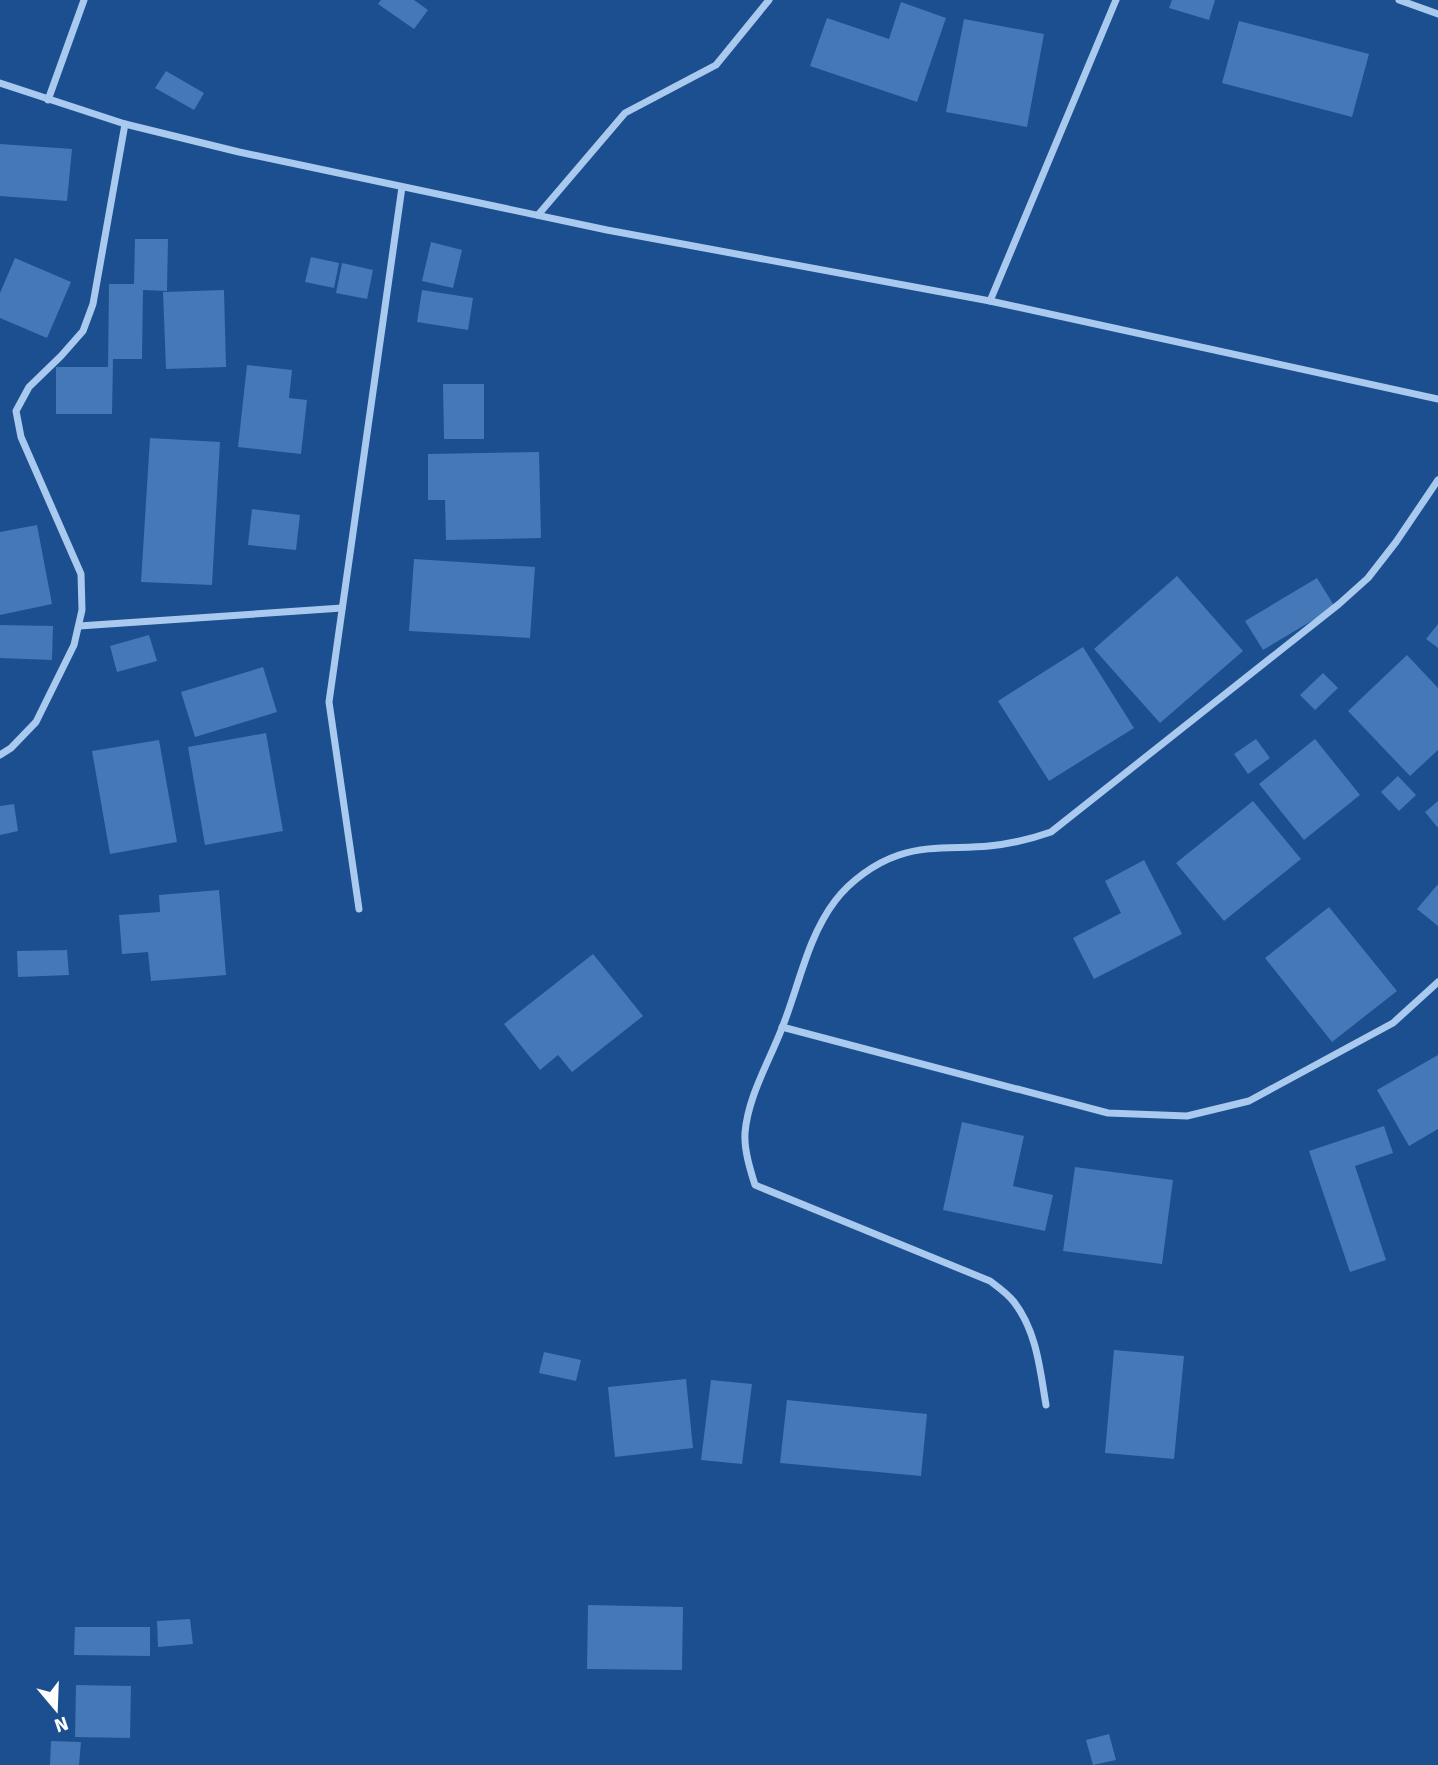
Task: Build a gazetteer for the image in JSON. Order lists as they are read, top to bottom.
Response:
{
  "north": "bottom"
}
